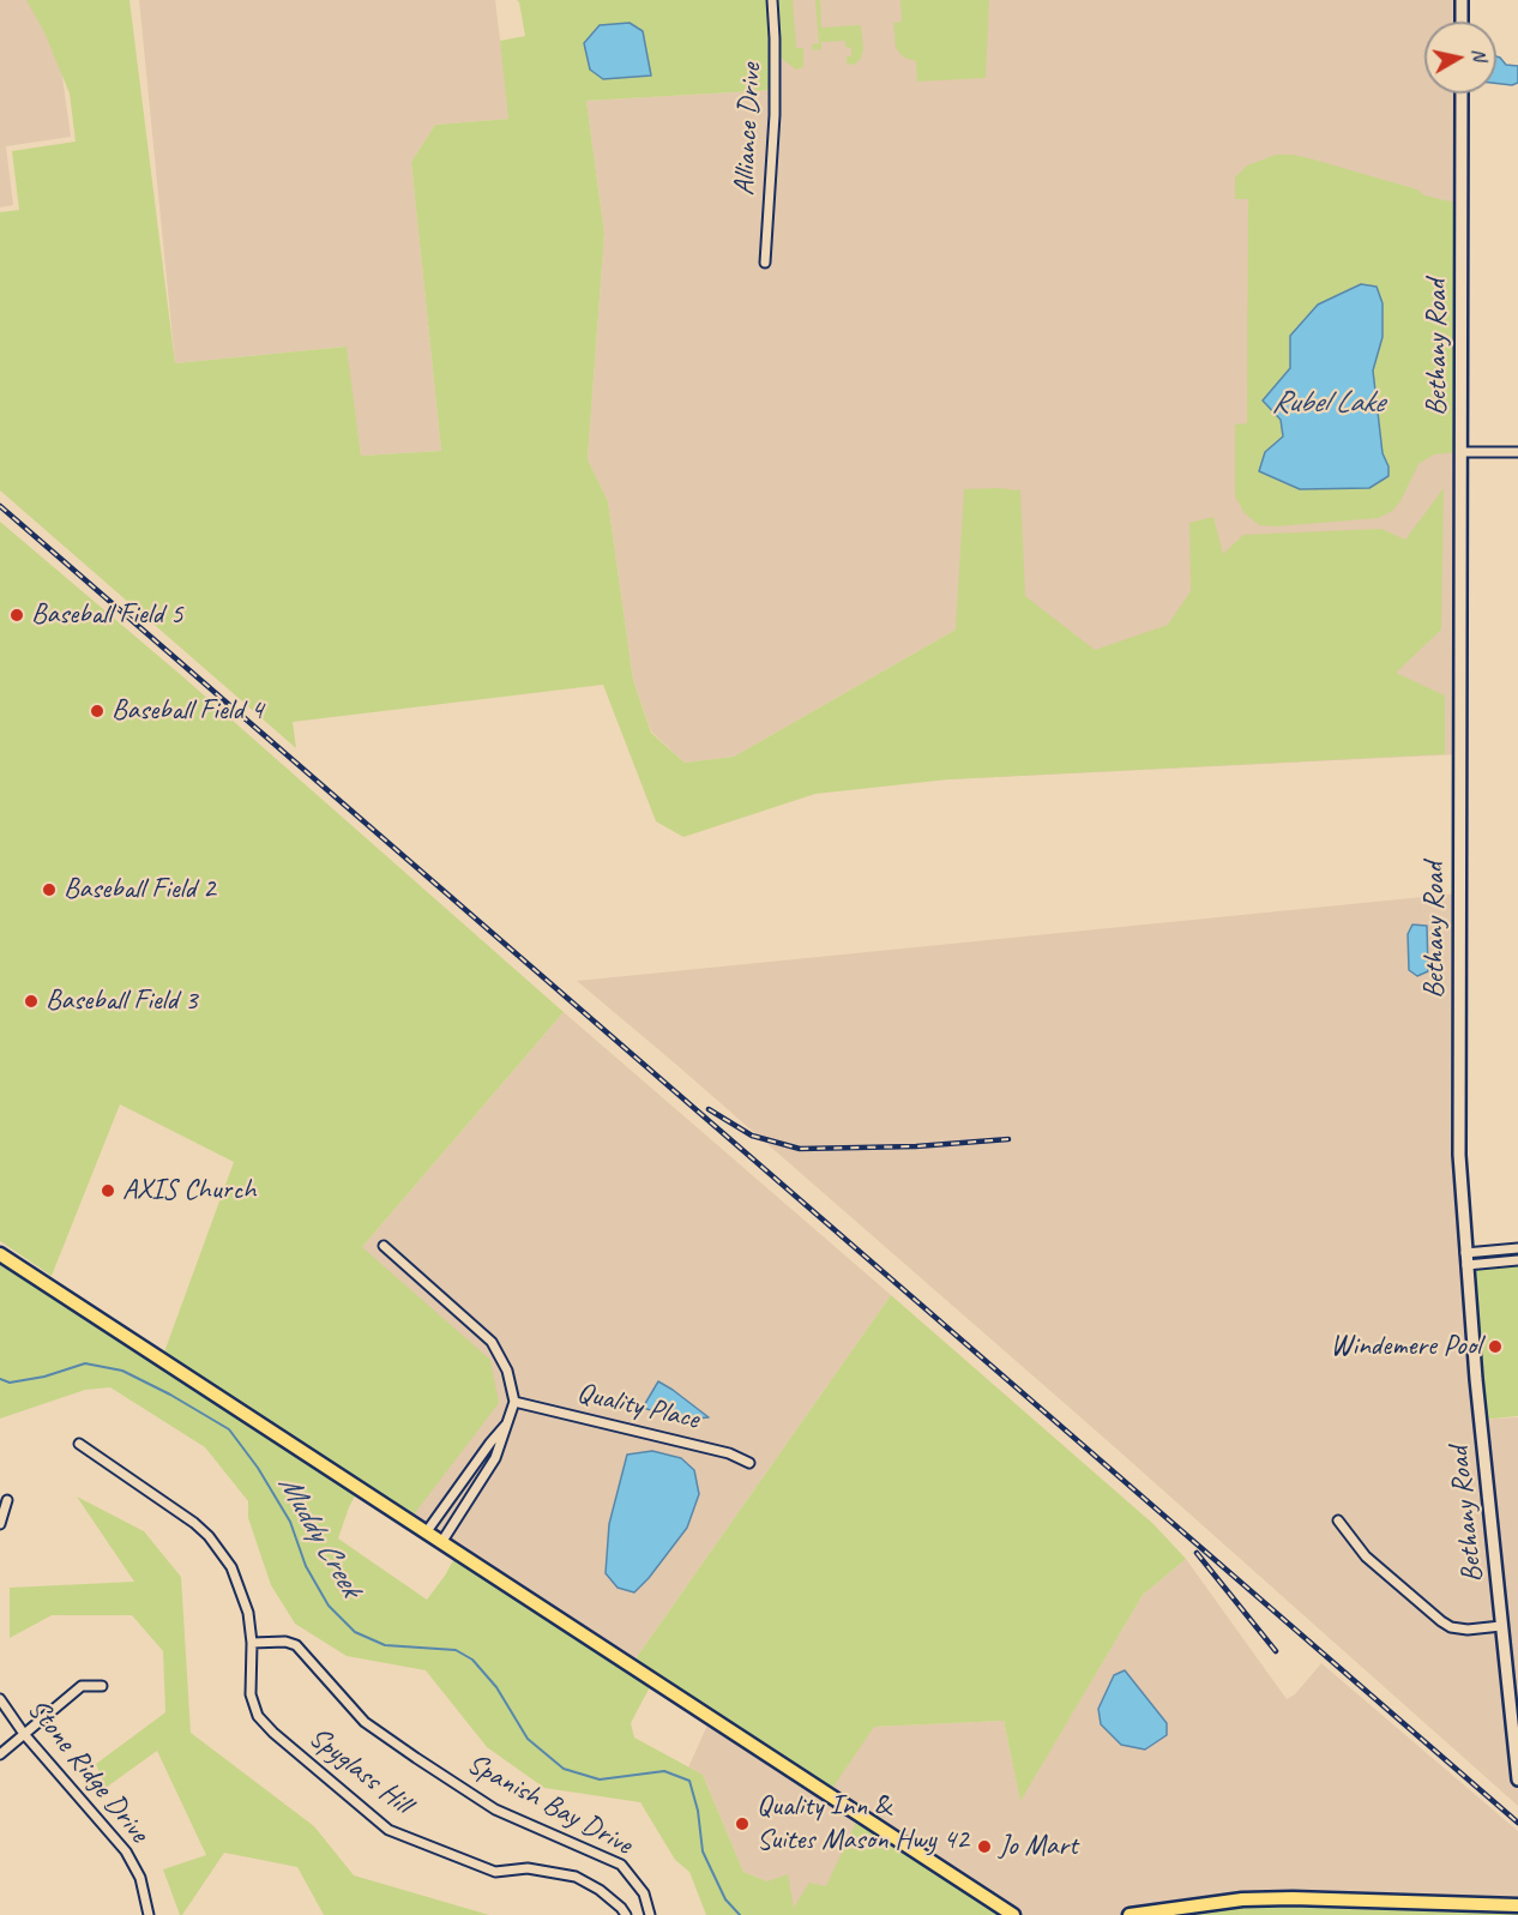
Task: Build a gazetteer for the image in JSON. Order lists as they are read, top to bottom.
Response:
{
  "streets": {
    "main road": ["Bethany Road"],
    "street": [
      "Alliance Drive",
      "Quality Place",
      "Stone Ridge Drive",
      "Spyglass Hill",
      "Spanish Bay Drive"
    ]
  },
  "crossings": [
    ["Spyglass Hill", "Spanish Bay Drive"]
  ],
  "water": ["Rubel Lake", "Muddy Creek"],
  "places": [
    "Baseball Field 5",
    "Baseball Field 4",
    "Baseball Field 2",
    "Baseball Field 3",
    "AXIS Church",
    "Windemere Pool",
    "Quality Inn & Suites Mason Hwy 42",
    "Jo Mart"
  ],
  "north": "right"
}
